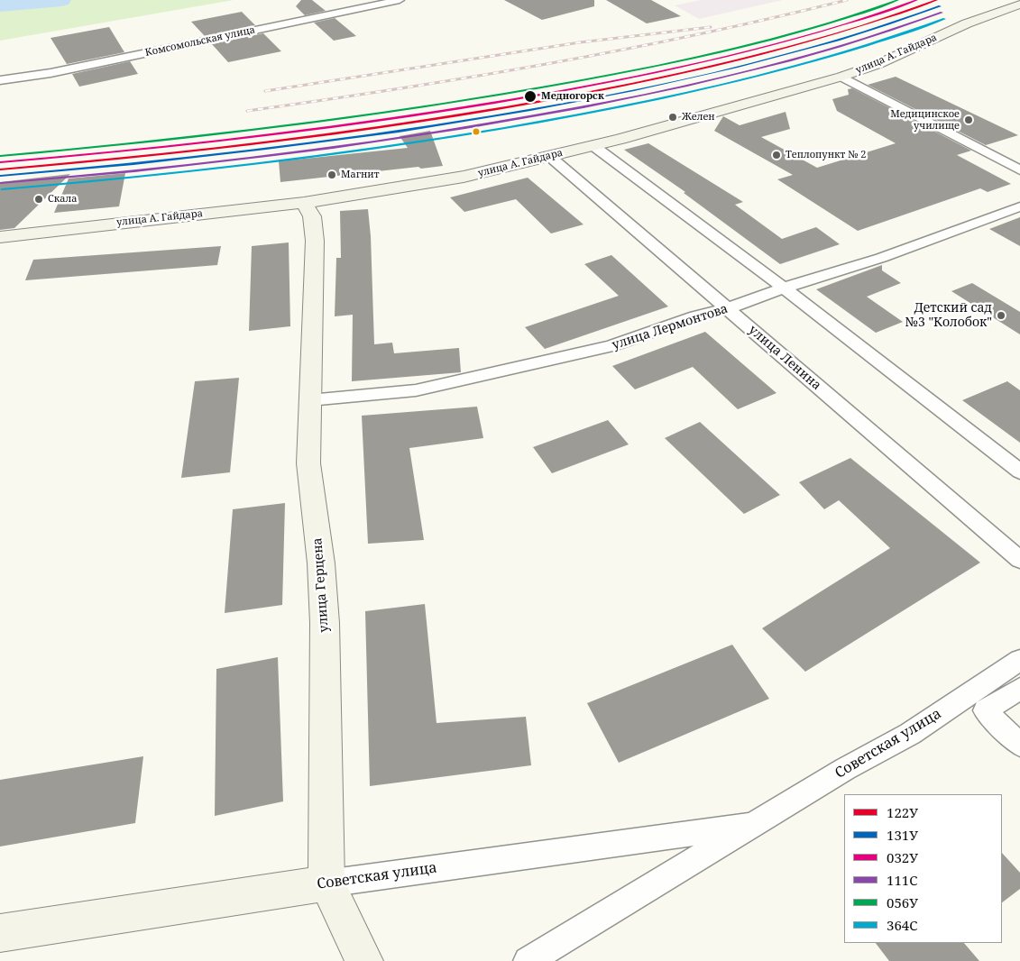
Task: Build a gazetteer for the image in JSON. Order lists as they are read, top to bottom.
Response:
{
  "streets": {
    "street": [
      "Комсомольская улица",
      "улица А. Гайдара",
      "улица Лермонтова",
      "улица Ленина",
      "улица Герцена",
      "Советская улица"
    ]
  },
  "crossings": [
    ["улица А. Гайдара", "улица Ленина"],
    ["улица А. Гайдара", "улица Герцена"],
    ["улица Лермонтова", "улица Ленина"],
    ["улица Лермонтова", "улица Герцена"],
    ["улица Герцена", "Советская улица"]
  ],
  "places": [
    "Медногорск",
    "Желен",
    "Медицинское училище",
    "Теплопункт № 2",
    "Магнит",
    "Скала",
    "Детский сад №3 \"Колобок\""
  ],
  "lines": [
    "transit line 122У",
    "transit line 032У",
    "transit line 056У",
    "transit line 131У",
    "transit line 111С",
    "transit line 364С"
  ],
  "legend": [
    "122У",
    "131У",
    "032У",
    "111С",
    "056У",
    "364С"
  ]
}
